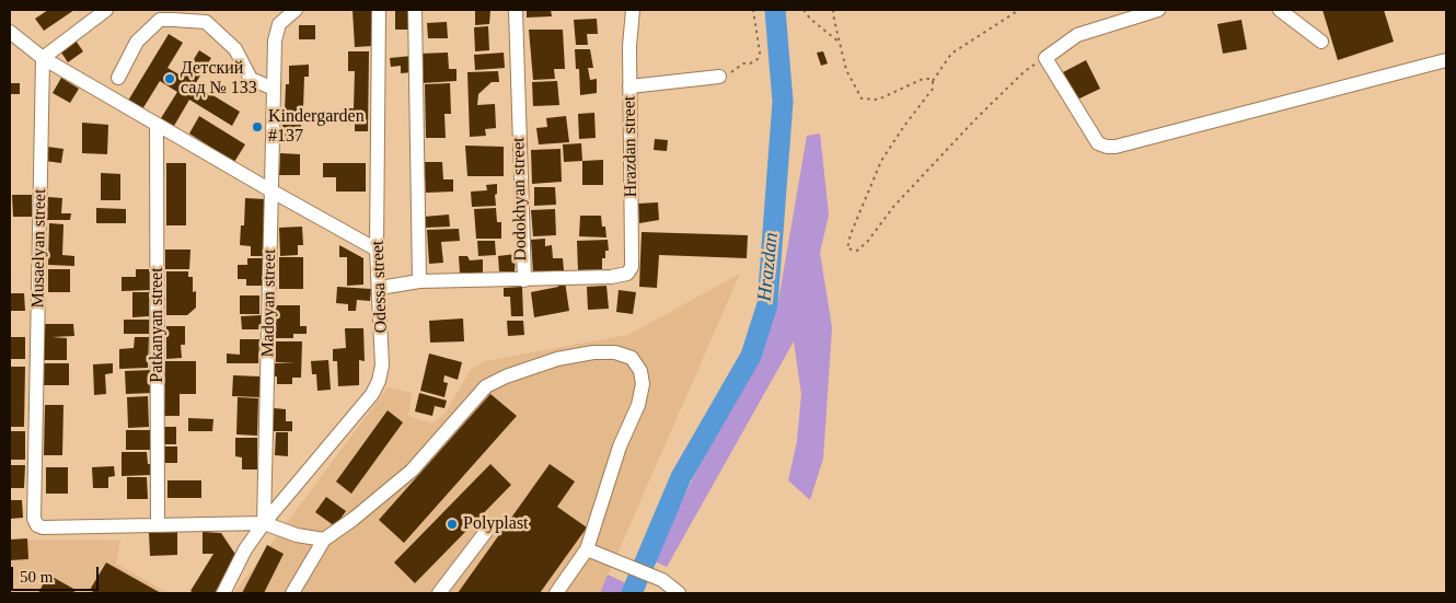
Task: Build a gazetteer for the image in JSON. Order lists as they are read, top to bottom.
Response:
{
  "streets": {
    "street": [
      "Hrazdan street",
      "Dodokhyan street",
      "Musaelyan street",
      "Odessa street",
      "Madoyan street",
      "Patkanyan street"
    ]
  },
  "crossings": [
    ["Hrazdan street", "Dodokhyan street"],
    ["Dodokhyan street", "Odessa street"],
    ["Musaelyan street", "Patkanyan street"],
    ["Odessa street", "Madoyan street"]
  ],
  "water": ["Hrazdan"],
  "places": ["Детский сад № 133", "Kindergarden #137", "Polyplast"],
  "scale_bar": "50 m"
}
